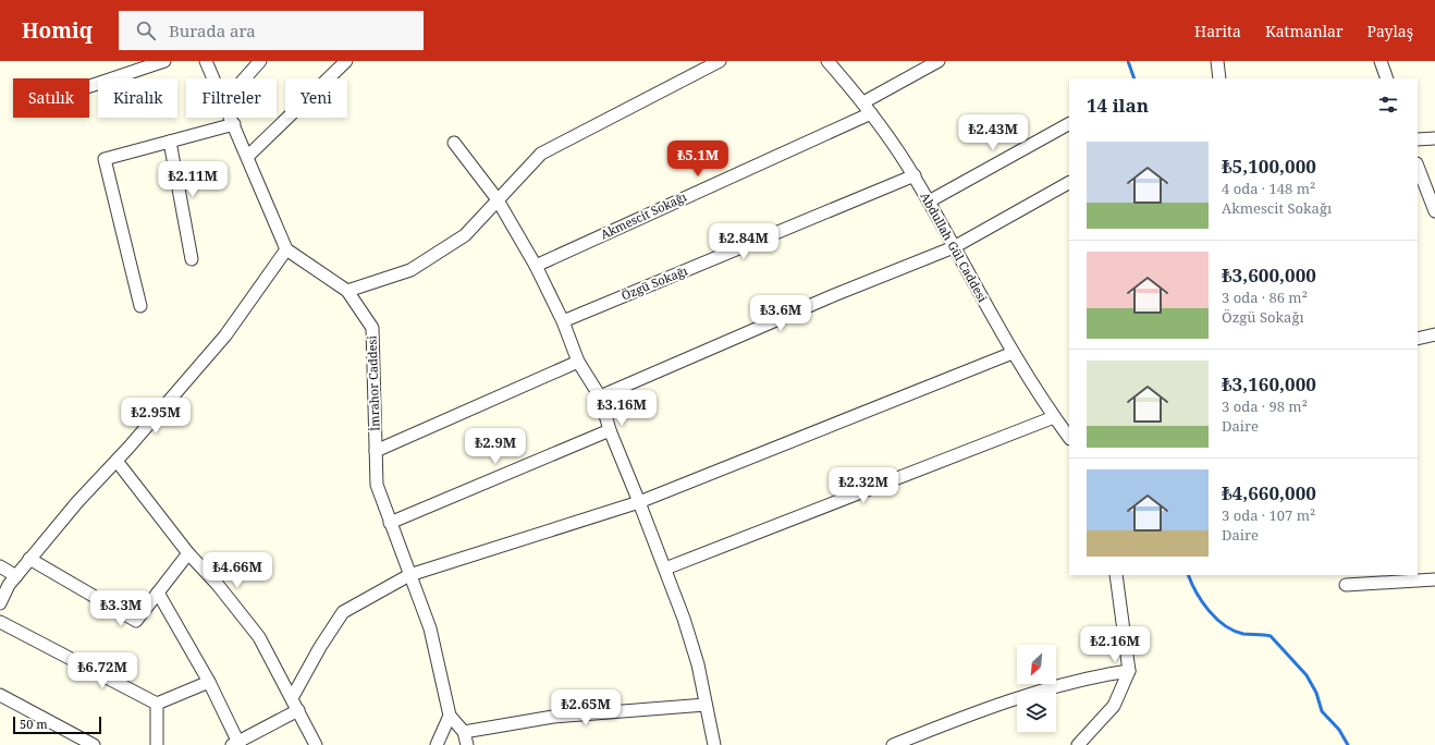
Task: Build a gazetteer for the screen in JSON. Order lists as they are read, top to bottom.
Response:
{
  "streets": {
    "street": [
      "Akmescit Sokağı",
      "Abdullah Gül Caddesi",
      "Özgü Sokağı",
      "İmrahor Caddesi"
    ]
  },
  "crossings": [
    ["Akmescit Sokağı", "Abdullah Gül Caddesi"],
    ["Abdullah Gül Caddesi", "Özgü Sokağı"]
  ],
  "scale_bar": "50 m",
  "north": "bottom left",
  "page": {
    "header": "Homiq",
    "search": "Burada ara",
    "nav": ["Harita", "Katmanlar", "Paylaş"],
    "chip": [
      "Satılık",
      "Kiralık",
      "Filtreler",
      "Yeni"
    ],
    "heading": "14 ilan",
    "price": [
      "₺2.43M",
      "₺5.1M",
      "₺2.11M",
      "₺2.84M",
      "₺3.6M",
      "₺3.16M",
      "₺2.95M",
      "₺2.9M",
      "₺2.32M",
      "₺4.66M",
      "₺3.3M",
      "₺2.16M",
      "₺6.72M",
      "₺2.65M"
    ],
    "list": [
      {
        "name": "₺5,100,000",
        "note": "4 oda · 148 m² · Akmescit Sokağı"
      },
      {
        "name": "₺3,600,000",
        "note": "3 oda · 86 m² · Özgü Sokağı"
      },
      {
        "name": "₺3,160,000",
        "note": "3 oda · 98 m² · Daire"
      },
      {
        "name": "₺4,660,000",
        "note": "3 oda · 107 m² · Daire"
      }
    ],
    "scale": "50 m"
  }
}
